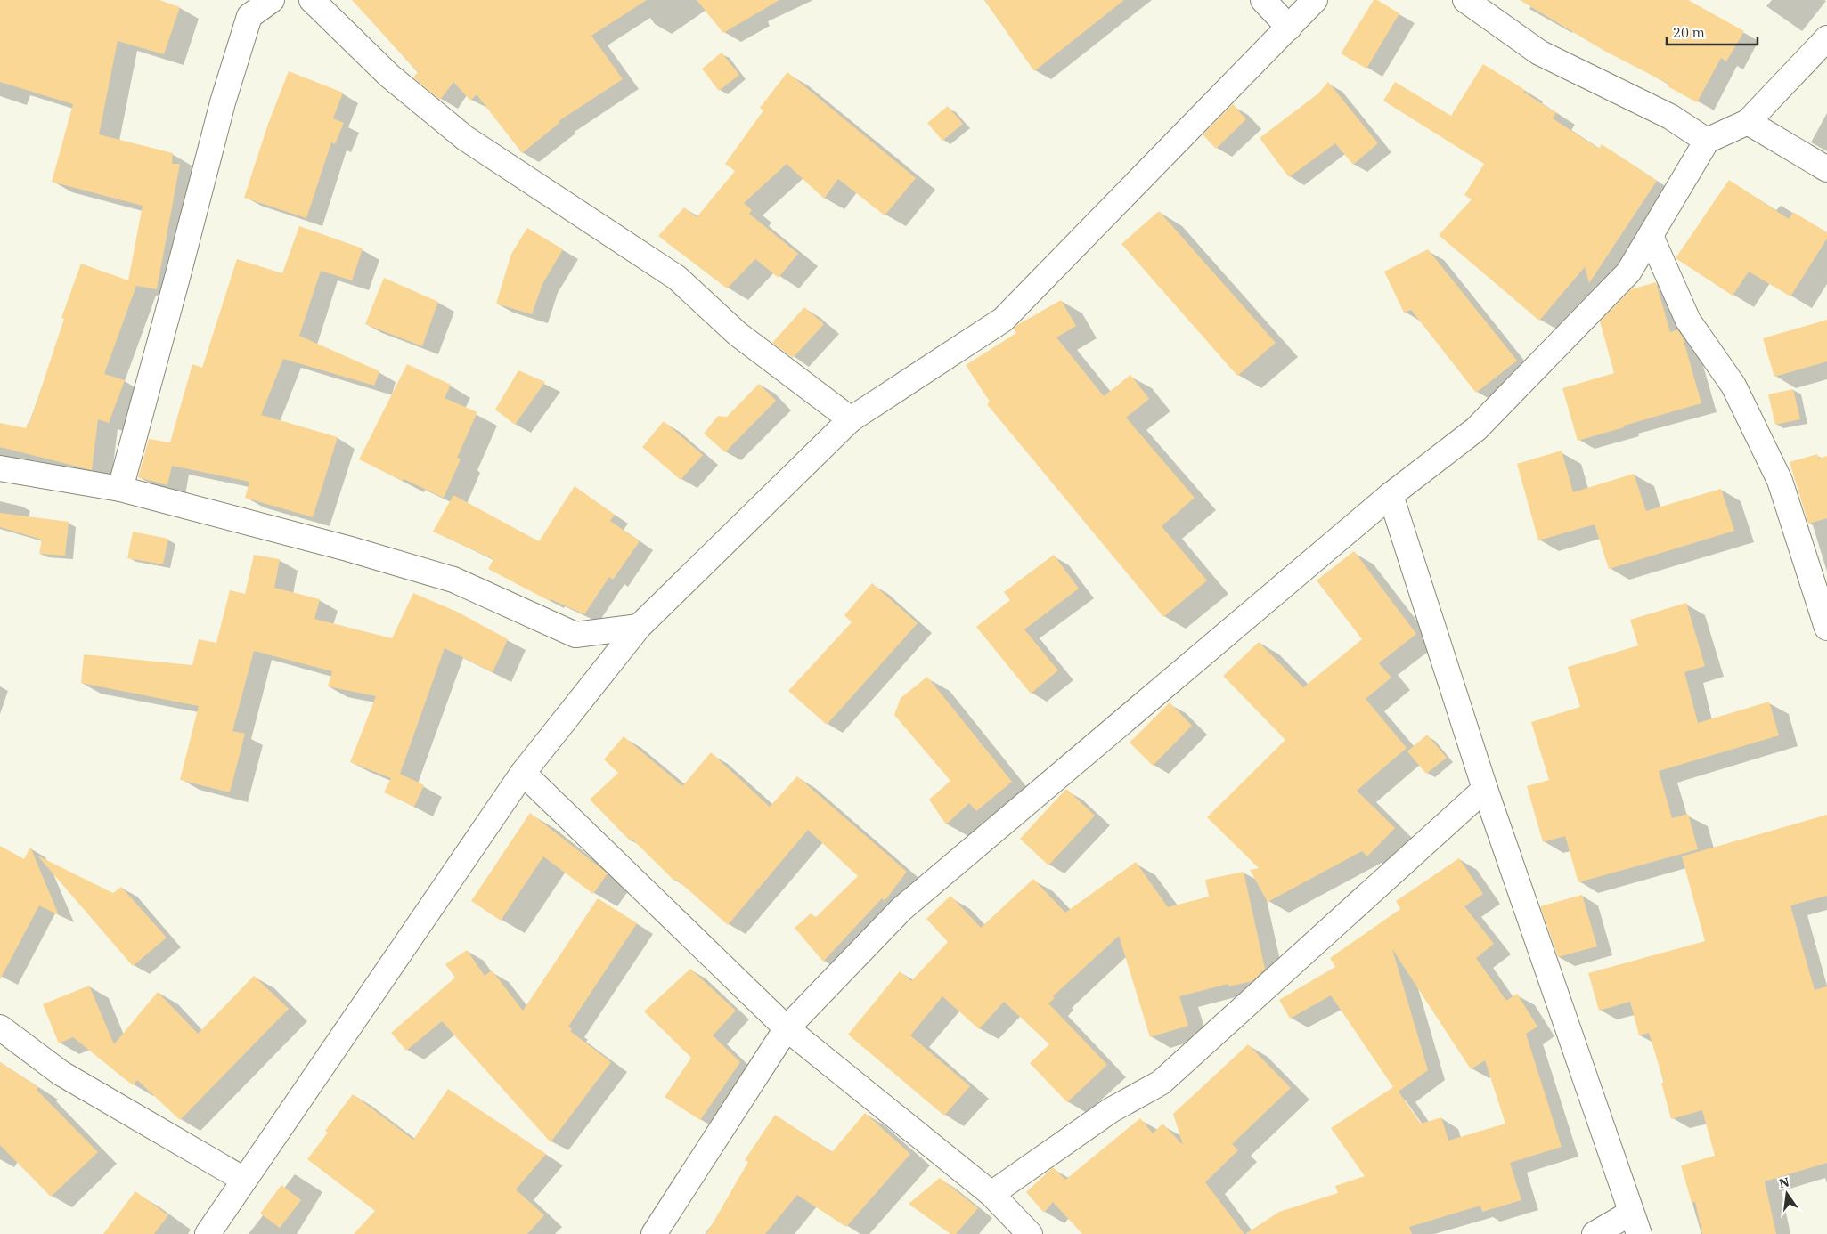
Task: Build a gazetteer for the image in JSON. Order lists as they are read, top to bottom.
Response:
{
  "scale_bar": "20 m",
  "north": "top"
}
